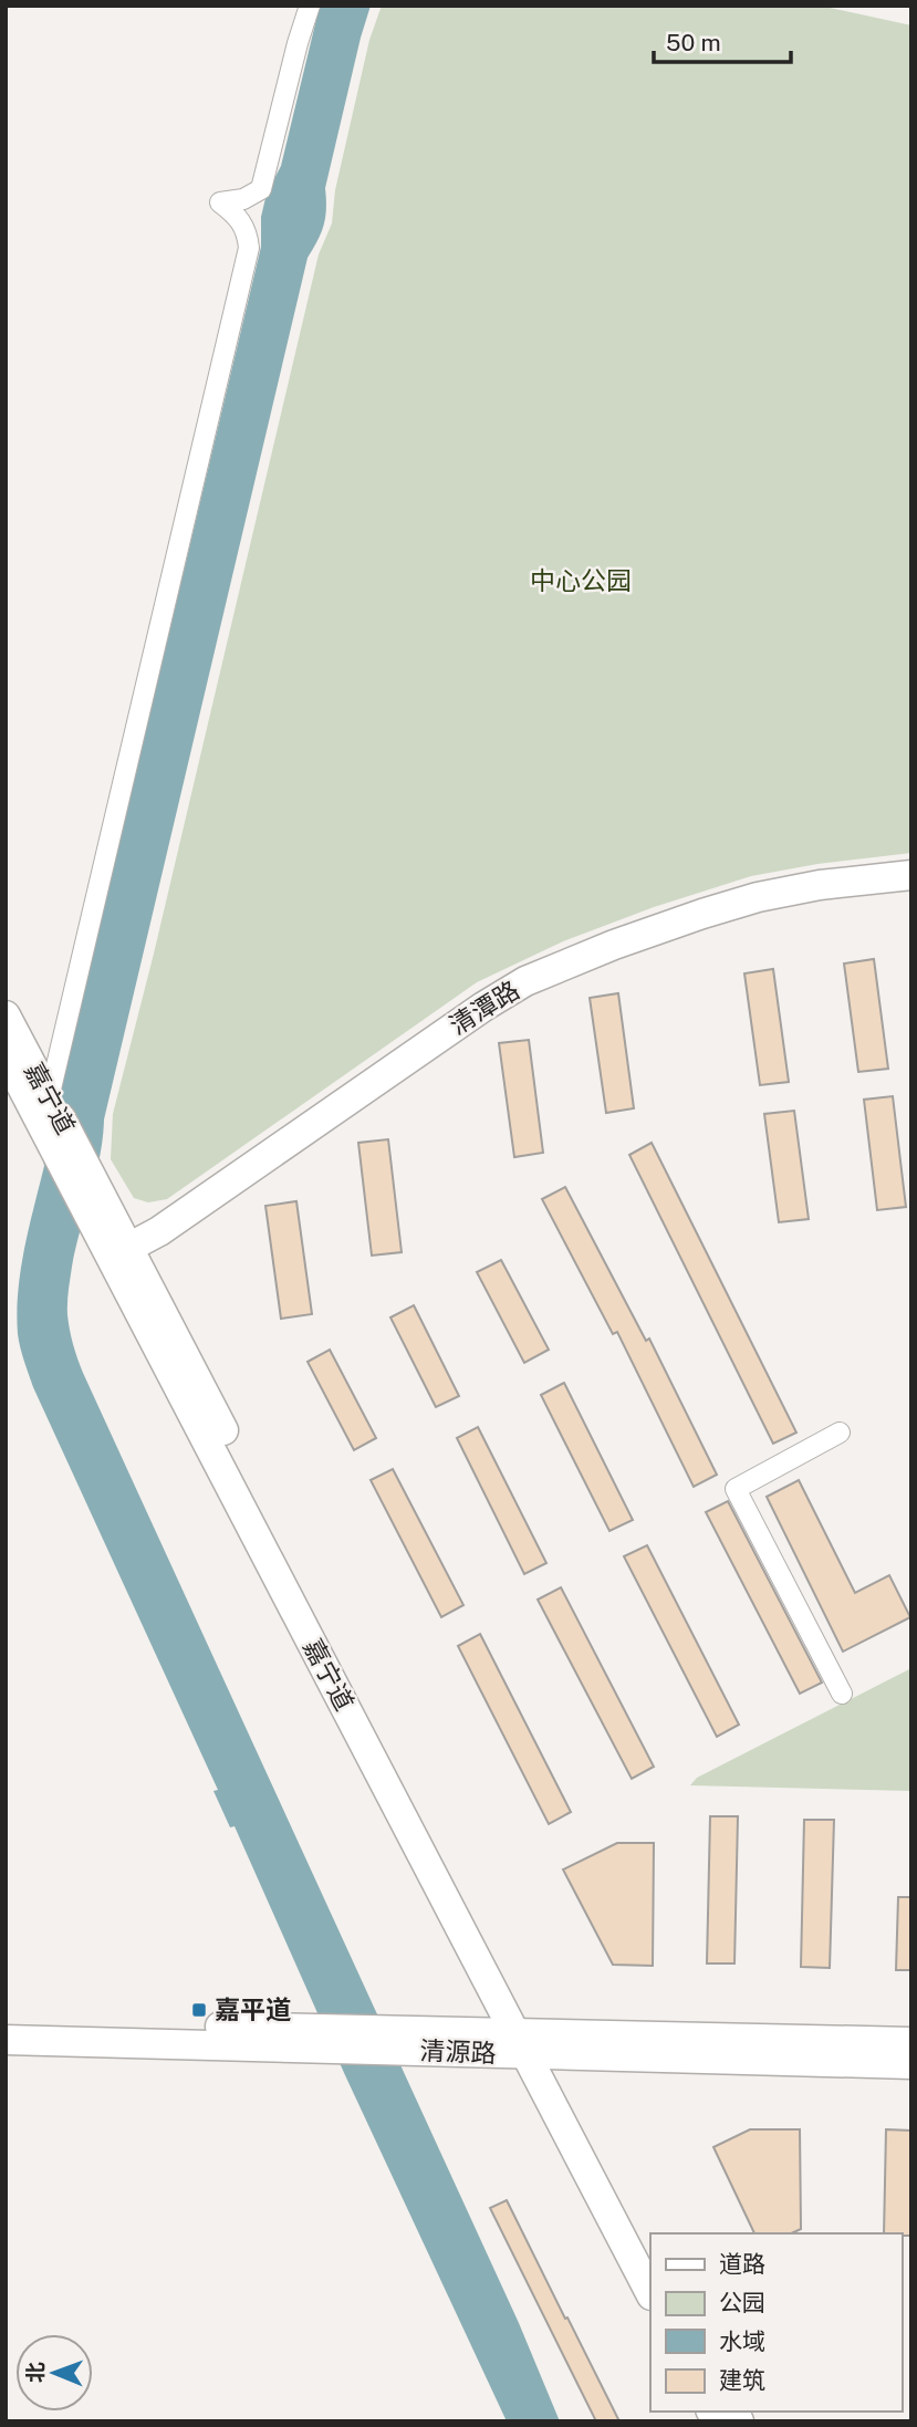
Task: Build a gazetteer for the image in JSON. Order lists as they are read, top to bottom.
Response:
{
  "streets": {
    "street": ["清潭路", "嘉宁道", "清源路"]
  },
  "crossings": [
    ["清潭路", "嘉宁道"],
    ["嘉宁道", "清源路"]
  ],
  "parks": ["中心公园"],
  "places": {
    "transit": ["嘉平道"]
  },
  "legend": [
    "道路",
    "公园",
    "水域",
    "建筑"
  ],
  "scale_bar": "50 m",
  "north": "left"
}
